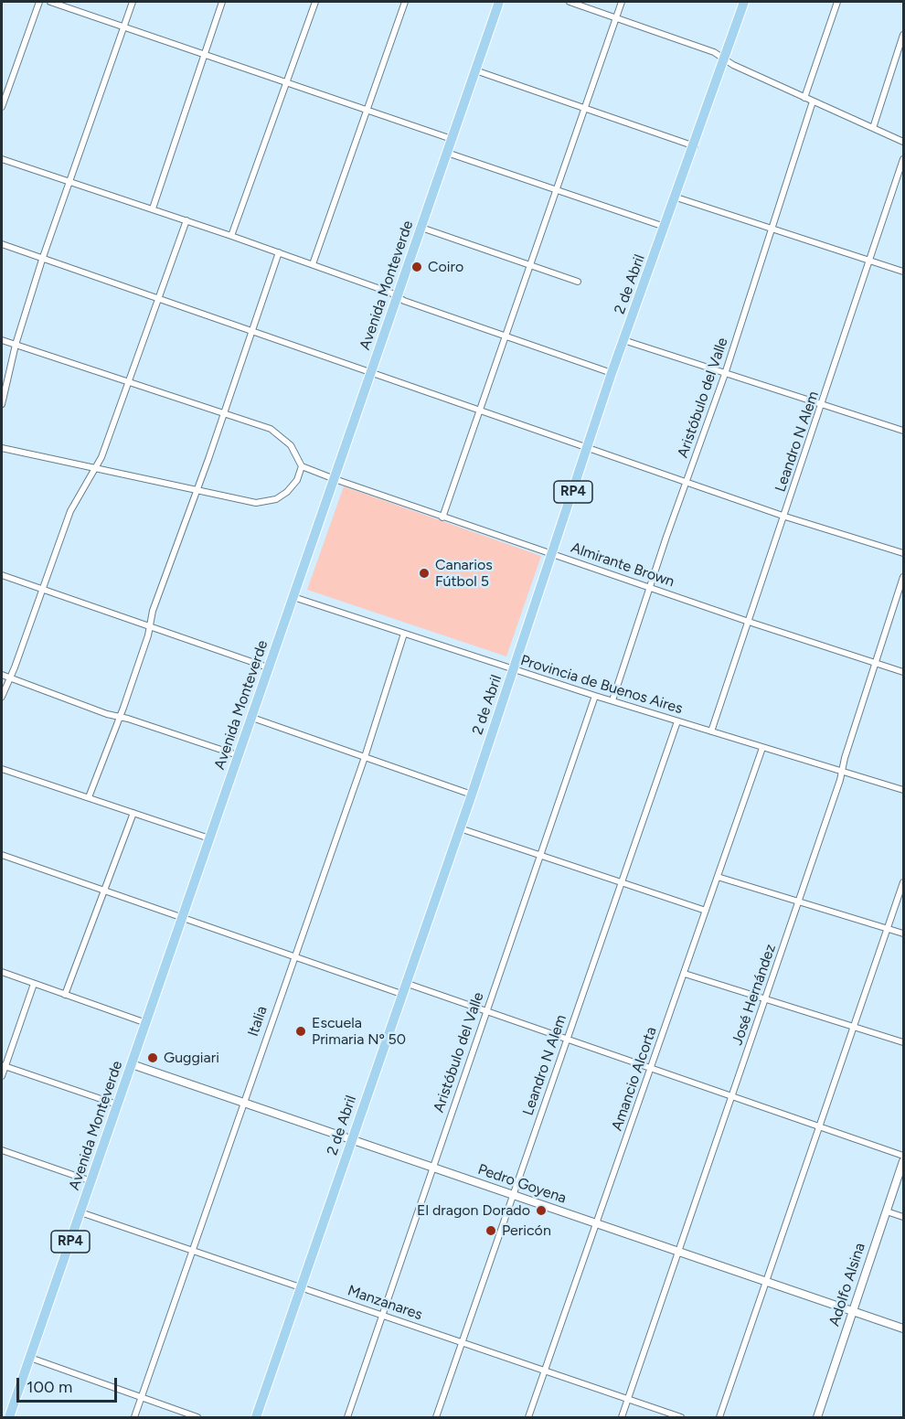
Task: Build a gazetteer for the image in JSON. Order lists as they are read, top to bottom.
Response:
{
  "streets": {
    "main road": ["2 de Abril", "Avenida Monteverde", "RP4"],
    "street": [
      "Aristóbulo del Valle",
      "Leandro N Alem",
      "Almirante Brown",
      "Provincia de Buenos Aires",
      "José Hernández",
      "Italia",
      "Amancio Alcorta",
      "Pedro Goyena",
      "Adolfo Alsina",
      "Manzanares"
    ]
  },
  "crossings": [
    ["2 de Abril", "Almirante Brown"],
    ["2 de Abril", "Provincia de Buenos Aires"],
    ["2 de Abril", "Pedro Goyena"],
    ["2 de Abril", "Manzanares"],
    ["Avenida Monteverde", "Almirante Brown"],
    ["Avenida Monteverde", "Provincia de Buenos Aires"],
    ["Avenida Monteverde", "Pedro Goyena"],
    ["Avenida Monteverde", "Manzanares"],
    ["Aristóbulo del Valle", "Almirante Brown"],
    ["Aristóbulo del Valle", "Provincia de Buenos Aires"],
    ["Aristóbulo del Valle", "Pedro Goyena"],
    ["Aristóbulo del Valle", "Manzanares"],
    ["Leandro N Alem", "Almirante Brown"],
    ["Leandro N Alem", "Provincia de Buenos Aires"],
    ["Leandro N Alem", "Pedro Goyena"],
    ["Leandro N Alem", "Manzanares"],
    ["Almirante Brown", "José Hernández"],
    ["Provincia de Buenos Aires", "José Hernández"],
    ["Provincia de Buenos Aires", "Italia"],
    ["Provincia de Buenos Aires", "Amancio Alcorta"],
    ["José Hernández", "Pedro Goyena"],
    ["José Hernández", "Manzanares"],
    ["Italia", "Pedro Goyena"],
    ["Italia", "Manzanares"],
    ["Amancio Alcorta", "Pedro Goyena"],
    ["Amancio Alcorta", "Manzanares"],
    ["Pedro Goyena", "Adolfo Alsina"]
  ],
  "places": [
    "Coiro",
    "Canarios Fútbol 5",
    "Escuela Primaria Nº 50",
    "Guggiari",
    "El dragon Dorado",
    "Pericón"
  ],
  "scale_bar": "100 m"
}
